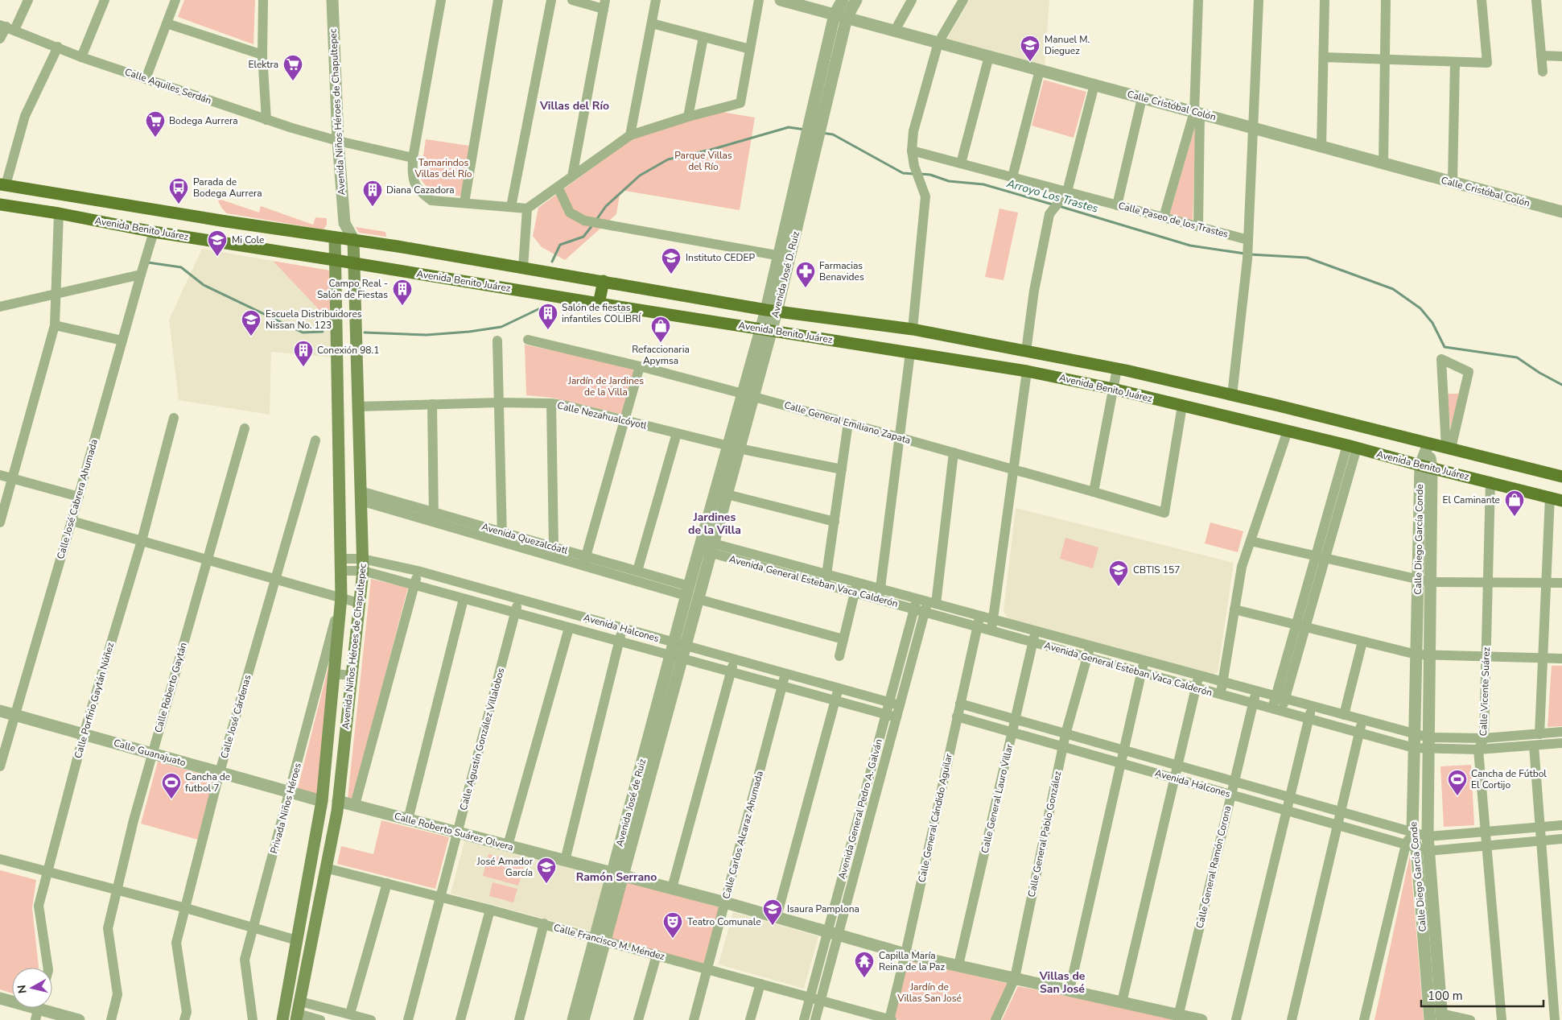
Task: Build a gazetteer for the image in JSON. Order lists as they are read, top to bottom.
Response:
{
  "streets": {
    "main road": ["Avenida Niños Héroes de Chapultepec", "Avenida Benito Juárez"],
    "street": [
      "Calle Aquiles Serdán",
      "Calle Cristóbal Colón",
      "Calle Paseo de los Trastes",
      "Avenida José D. Ruiz",
      "Calle Nezahualcóyotl",
      "Calle General Emiliano Zapata",
      "Calle José Cabrera Ahumada",
      "Avenida Quezalcóatl",
      "Calle Diego García Conde",
      "Avenida General Esteban Vaca Calderón",
      "Avenida Halcones",
      "Calle Roberto Gaytán",
      "Calle Vicente Suárez",
      "Calle Porfirio Gaytán Núñez",
      "Calle José Cárdenas",
      "Calle Agustín González Villalobos",
      "Calle Guanajuato",
      "Calle General Lauro Villar",
      "Avenida José de Ruiz",
      "Privada Niños Héroes",
      "Avenida General Pedro A. Galván",
      "Calle General Cándido Aguilar",
      "Calle Roberto Suárez Olvera",
      "Calle General Pablo González",
      "Calle Carlos Alcaraz Ahumada",
      "Calle General Ramón Corona",
      "Calle Francisco M. Méndez"
    ]
  },
  "crossings": [
    ["Calle Aquiles Serdán", "Avenida Niños Héroes de Chapultepec"],
    ["Calle Cristóbal Colón", "Avenida José D. Ruiz"],
    ["Avenida Niños Héroes de Chapultepec", "Avenida Benito Juárez"],
    ["Avenida Niños Héroes de Chapultepec", "Calle Nezahualcóyotl"],
    ["Avenida Niños Héroes de Chapultepec", "Avenida Quezalcóatl"],
    ["Avenida Niños Héroes de Chapultepec", "Avenida Halcones"],
    ["Avenida Niños Héroes de Chapultepec", "Calle Guanajuato"],
    ["Avenida Niños Héroes de Chapultepec", "Privada Niños Héroes"],
    ["Avenida Niños Héroes de Chapultepec", "Calle Roberto Suárez Olvera"],
    ["Avenida Niños Héroes de Chapultepec", "Calle Francisco M. Méndez"],
    ["Avenida Benito Juárez", "Avenida José D. Ruiz"],
    ["Avenida Benito Juárez", "Calle General Emiliano Zapata"],
    ["Avenida Benito Juárez", "Calle José Cabrera Ahumada"],
    ["Avenida Benito Juárez", "Calle Diego García Conde"],
    ["Avenida Benito Juárez", "Calle Vicente Suárez"],
    ["Avenida José D. Ruiz", "Calle Nezahualcóyotl"],
    ["Avenida José D. Ruiz", "Calle General Emiliano Zapata"],
    ["Avenida José D. Ruiz", "Avenida Quezalcóatl"],
    ["Avenida José D. Ruiz", "Avenida General Esteban Vaca Calderón"],
    ["Avenida José D. Ruiz", "Avenida José de Ruiz"],
    ["Calle General Emiliano Zapata", "Avenida General Pedro A. Galván"],
    ["Calle José Cabrera Ahumada", "Calle Guanajuato"],
    ["Avenida Quezalcóatl", "Avenida José de Ruiz"],
    ["Calle Diego García Conde", "Avenida General Esteban Vaca Calderón"],
    ["Calle Diego García Conde", "Avenida Halcones"],
    ["Avenida General Esteban Vaca Calderón", "Calle Vicente Suárez"],
    ["Avenida General Esteban Vaca Calderón", "Calle General Lauro Villar"],
    ["Avenida General Esteban Vaca Calderón", "Avenida General Pedro A. Galván"],
    ["Avenida General Esteban Vaca Calderón", "Calle General Cándido Aguilar"],
    ["Avenida General Esteban Vaca Calderón", "Calle General Pablo González"],
    ["Avenida General Esteban Vaca Calderón", "Calle General Ramón Corona"],
    ["Avenida Halcones", "Calle Vicente Suárez"],
    ["Avenida Halcones", "Calle Agustín González Villalobos"],
    ["Avenida Halcones", "Calle General Lauro Villar"],
    ["Avenida Halcones", "Avenida José de Ruiz"],
    ["Avenida Halcones", "Avenida General Pedro A. Galván"],
    ["Avenida Halcones", "Calle General Cándido Aguilar"],
    ["Avenida Halcones", "Calle General Pablo González"],
    ["Avenida Halcones", "Calle Carlos Alcaraz Ahumada"],
    ["Avenida Halcones", "Calle General Ramón Corona"],
    ["Calle Roberto Gaytán", "Calle Guanajuato"],
    ["Calle Porfirio Gaytán Núñez", "Calle Guanajuato"],
    ["Calle José Cárdenas", "Calle Guanajuato"],
    ["Calle Agustín González Villalobos", "Calle Roberto Suárez Olvera"],
    ["Calle Agustín González Villalobos", "Calle Francisco M. Méndez"],
    ["Calle Guanajuato", "Privada Niños Héroes"],
    ["Calle General Lauro Villar", "Calle Roberto Suárez Olvera"],
    ["Avenida José de Ruiz", "Calle Roberto Suárez Olvera"],
    ["Avenida José de Ruiz", "Calle Francisco M. Méndez"],
    ["Avenida General Pedro A. Galván", "Calle Roberto Suárez Olvera"],
    ["Avenida General Pedro A. Galván", "Calle Francisco M. Méndez"],
    ["Calle General Cándido Aguilar", "Calle Roberto Suárez Olvera"],
    ["Calle General Cándido Aguilar", "Calle Francisco M. Méndez"],
    ["Calle Roberto Suárez Olvera", "Calle General Pablo González"],
    ["Calle Roberto Suárez Olvera", "Calle Carlos Alcaraz Ahumada"],
    ["Calle Roberto Suárez Olvera", "Calle General Ramón Corona"],
    ["Calle Carlos Alcaraz Ahumada", "Calle Francisco M. Méndez"]
  ],
  "districts": [
    "Villas del Río",
    "Jardines de la Villa",
    "Ramón Serrano",
    "Villas de San José"
  ],
  "water": ["Arroyo Los Trastes"],
  "parks": [
    "Parque Villas del Río",
    "Tamarindos Villas del Río",
    "Jardín de Jardines de la Villa",
    "Jardín de Villas San José"
  ],
  "places": {
    "school or university": [
      "Manuel M. Dieguez",
      "Mi Cole",
      "Instituto CEDEP",
      "Escuela Distribuidores Nissan No. 123",
      "CBTIS 157",
      "José Amador García",
      "Isaura Pamplona"
    ],
    "supermarket": ["Elektra", "Bodega Aurrera"],
    "bus stop": ["Parada de Bodega Aurrera"],
    "building": [
      "Diana Cazadora",
      "Campo Real - Salón de Fiestas",
      "Salón de fiestas infantiles COLIBRÍ",
      "Conexión 98.1"
    ],
    "pharmacy": ["Farmacias Benavides"],
    "shop": ["Refaccionaria Apymsa", "El Caminante"],
    "sports": ["Cancha de Fútbol El Cortijo", "Cancha de futbol 7"],
    "theatre": ["Teatro Comunale"],
    "temple": ["Capilla María Reina de la Paz"]
  },
  "scale_bar": "100 m",
  "north": "left"
}
